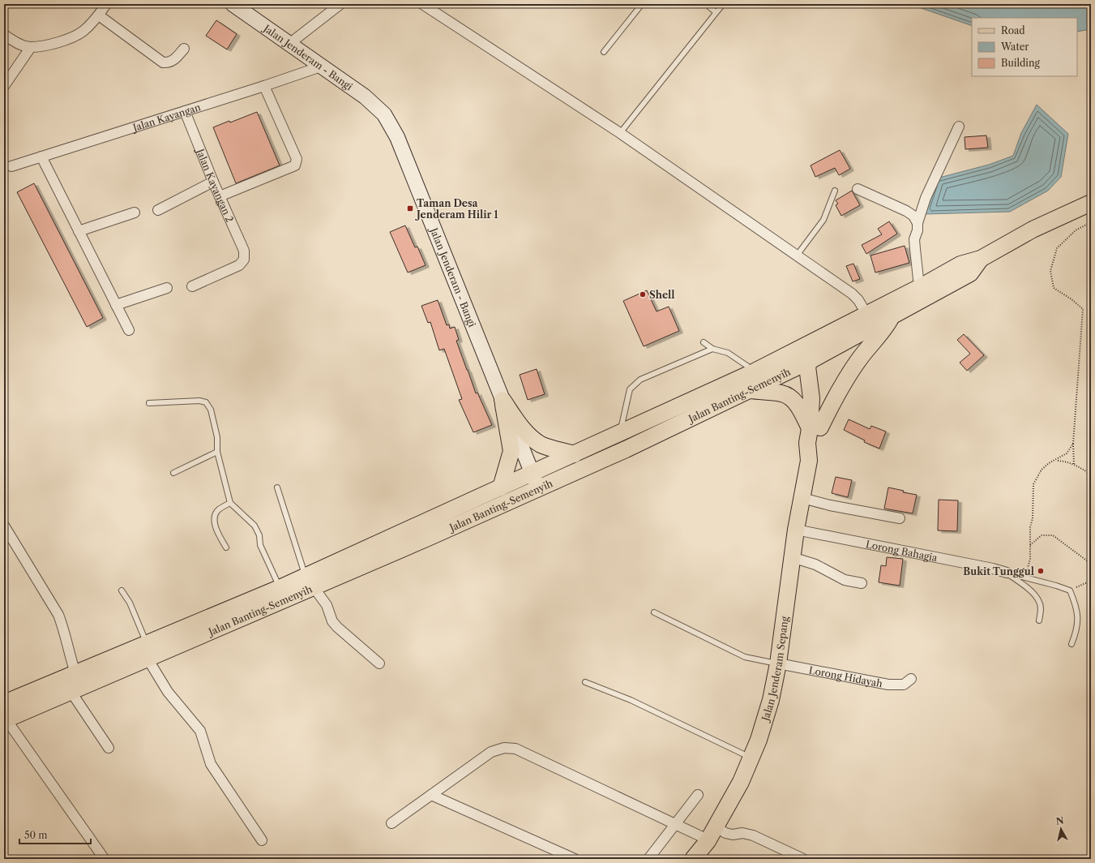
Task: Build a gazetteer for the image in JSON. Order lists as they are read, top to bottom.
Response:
{
  "streets": {
    "main road": ["Jalan Jenderam - Bangi", "Jalan Banting-Semenyih", "Jalan Jenderam Sepang"],
    "street": [
      "Jalan Kayangan",
      "Jalan Kayangan 2",
      "Lorong Bahagia",
      "Lorong Hidayah"
    ]
  },
  "crossings": [
    ["Jalan Jenderam - Bangi", "Jalan Kayangan"],
    ["Jalan Jenderam - Bangi", "Jalan Banting-Semenyih"],
    ["Jalan Kayangan", "Jalan Kayangan 2"],
    ["Lorong Bahagia", "Jalan Jenderam Sepang"],
    ["Jalan Jenderam Sepang", "Lorong Hidayah"]
  ],
  "places": {
    "transit": ["Taman Desa Jenderam Hilir 1"],
    "other": ["Shell", "Bukit Tunggul"]
  },
  "legend": ["Road", "Water", "Building"],
  "scale_bar": "50 m",
  "north": "top"
}
